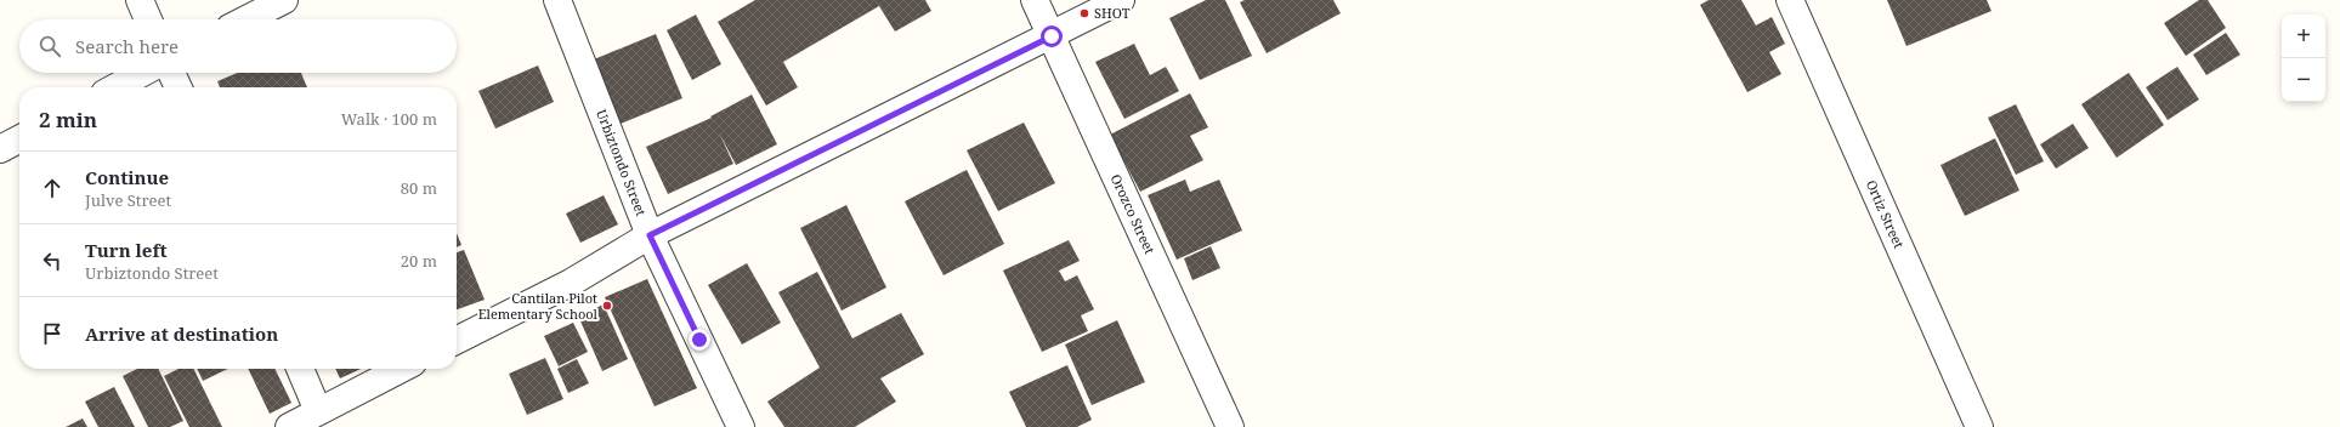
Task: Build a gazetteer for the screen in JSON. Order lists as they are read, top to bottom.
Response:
{
  "streets": {
    "street": ["Urbiztondo Street", "Orozco Street", "Ortiz Street"]
  },
  "places": ["SHOT", "Cantilan Pilot Elementary School"],
  "page": {
    "map_buttons": ["+", "−"],
    "search": "Search here",
    "heading": ["2 min", "Walk · 100 m"],
    "list": [
      ["Continue", "Julve Street", "80 m"],
      ["Turn left", "Urbiztondo Street", "20 m"],
      "Arrive at destination"
    ]
  }
}
